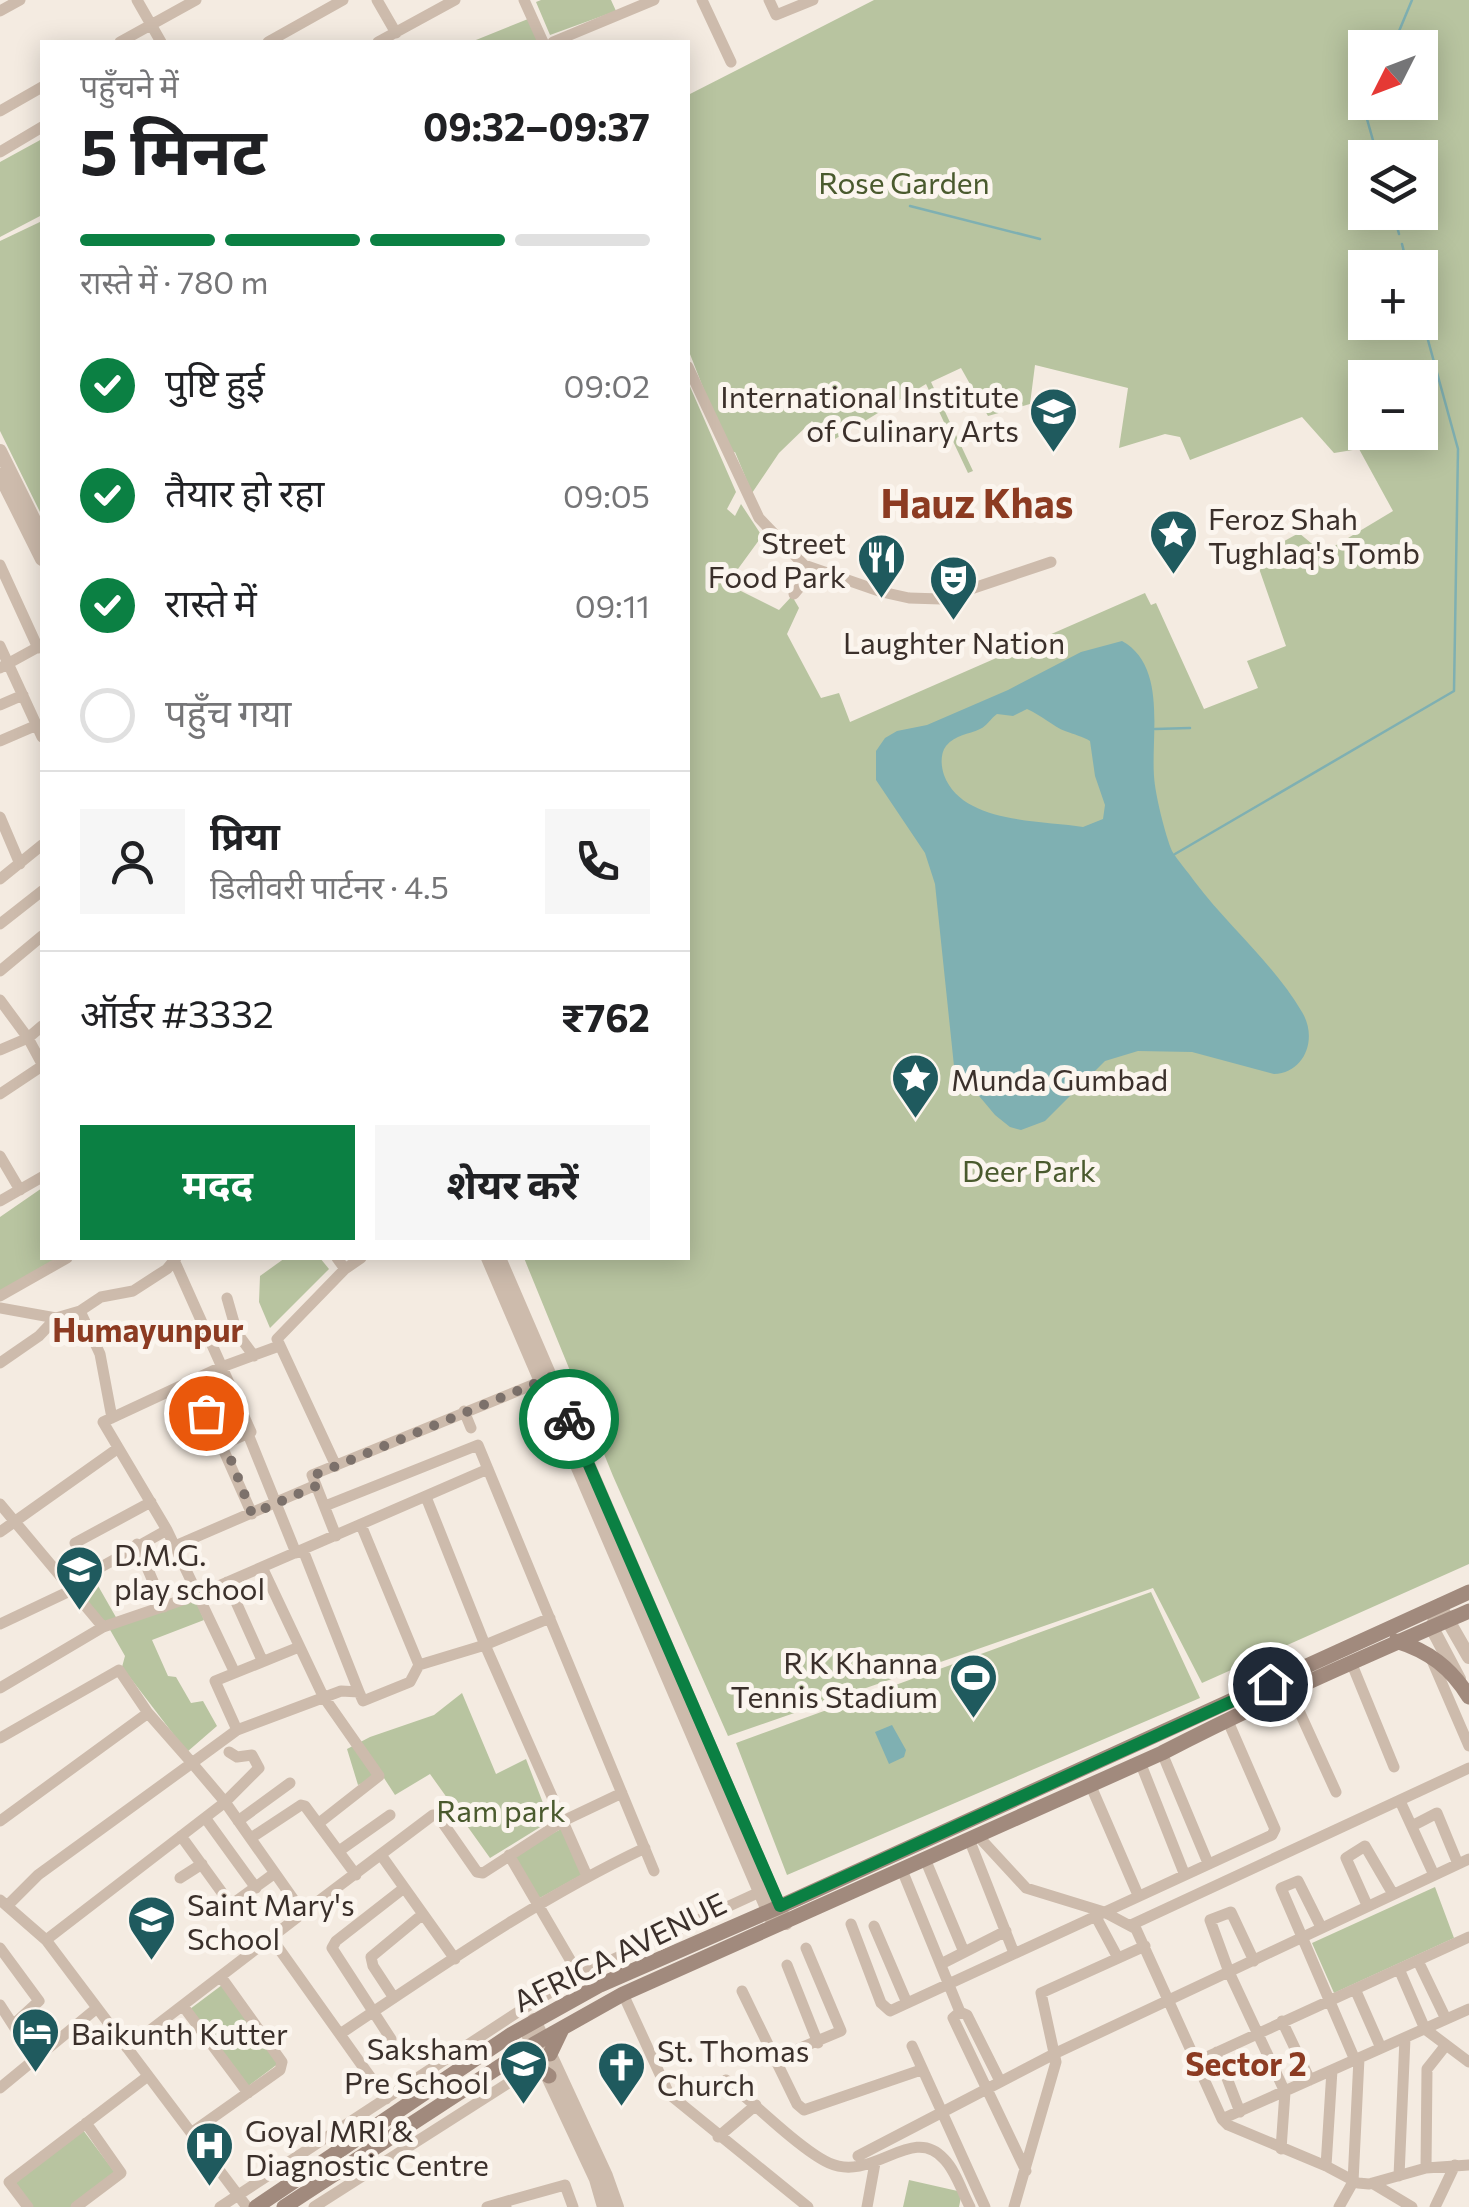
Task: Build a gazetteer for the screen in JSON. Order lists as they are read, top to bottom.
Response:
{
  "streets": {
    "main road": ["AFRICA AVENUE"]
  },
  "districts": ["Hauz Khas", "Humayunpur", "Sector 2"],
  "parks": ["Rose Garden", "Deer Park", "Ram park"],
  "places": {
    "school or university": [
      "International Institute of Culinary Arts",
      "D.M.G. play school",
      "Saint Mary's School",
      "Saksham Pre School"
    ],
    "place": ["Feroz Shah Tughlaq's Tomb", "Munda Gumbad"],
    "restaurant": ["Street Food Park"],
    "theatre": ["Laughter Nation"],
    "sports": ["R K Khanna Tennis Stadium"],
    "hotel": ["Baikunth Kutter"],
    "church": ["St. Thomas Church"],
    "hospital": ["Goyal MRI & Diagnostic Centre"]
  },
  "north": "bottom left",
  "page": {
    "map_buttons": ["+", "−"],
    "heading": ["5 मिनट", "पहुँचने में", "09:32–09:37"],
    "panel": [
      "प्रिया",
      "डिलीवरी पार्टनर · 4.5",
      "ऑर्डर #3332",
      "₹762"
    ],
    "bar": "रास्ते में · 780 m",
    "list": [
      ["पुष्टि हुई", "09:02"],
      ["तैयार हो रहा", "09:05"],
      ["रास्ते में", "09:11"],
      "पहुँच गया"
    ],
    "buttons": ["मदद", "शेयर करें"]
  }
}
